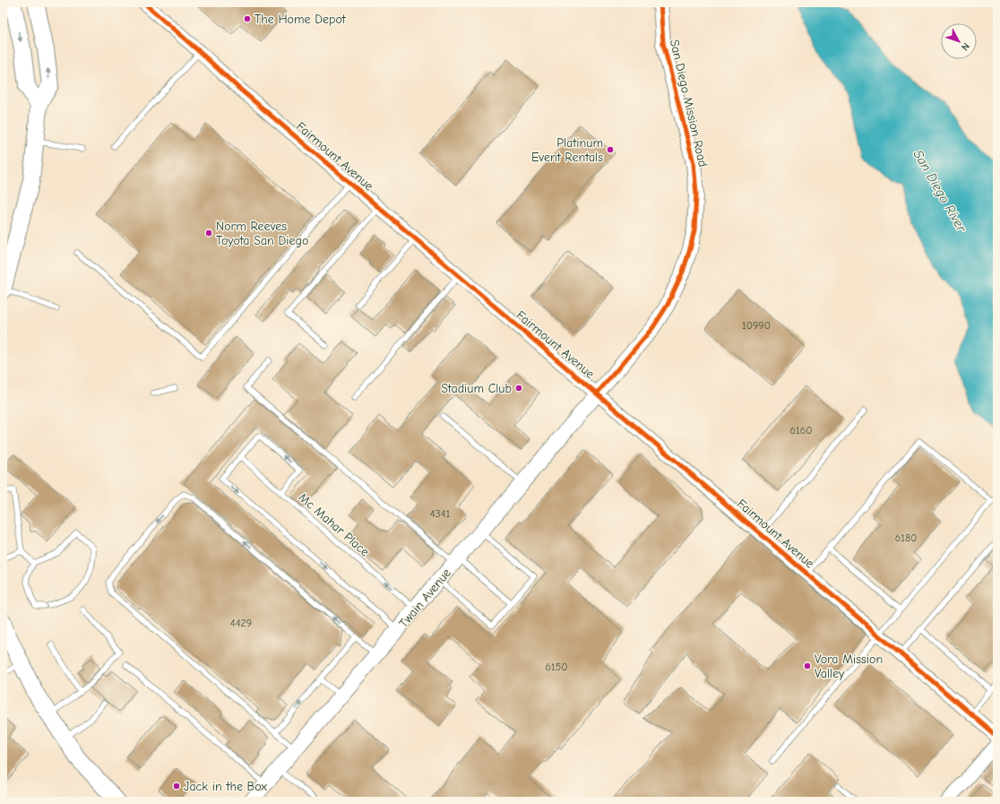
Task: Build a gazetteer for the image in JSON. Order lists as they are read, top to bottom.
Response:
{
  "streets": {
    "main road": ["San Diego Mission Road", "Twain Avenue"],
    "street": ["Fairmount Avenue"],
    "lane": ["Mc Mahar Place"]
  },
  "crossings": [
    ["San Diego Mission Road", "Fairmount Avenue"],
    ["San Diego Mission Road", "Twain Avenue"],
    ["Fairmount Avenue", "Twain Avenue"],
    ["Mc Mahar Place", "Twain Avenue"]
  ],
  "one_way": ["Mc Mahar Place"],
  "water": ["San Diego River"],
  "places": [
    "The Home Depot",
    "Platinum Event Rentals",
    "Norm Reeves Toyota San Diego",
    "Stadium Club",
    "Vora Mission Valley",
    "Jack in the Box"
  ],
  "house_numbers": [
    "10990",
    "6160",
    "4341",
    "6180",
    "4429",
    "6150"
  ],
  "north": "bottom right"
}
